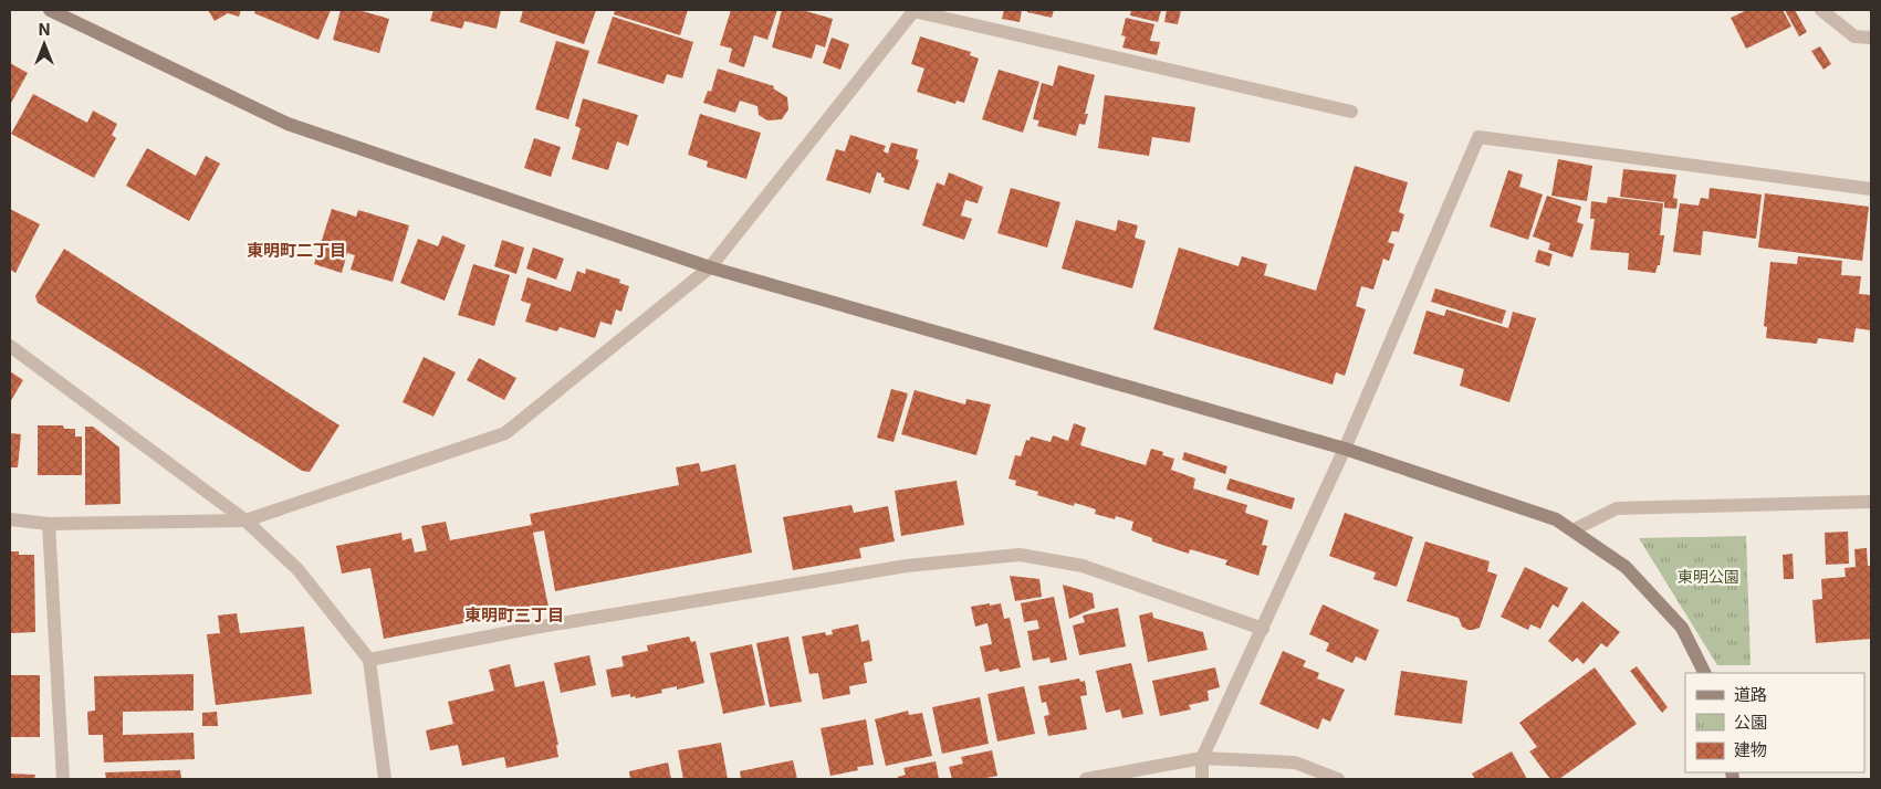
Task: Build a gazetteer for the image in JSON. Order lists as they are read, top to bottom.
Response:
{
  "districts": ["東明町二丁目", "東明町三丁目"],
  "parks": ["東明公園"],
  "legend": ["道路", "公園", "建物"],
  "north": "top"
}
